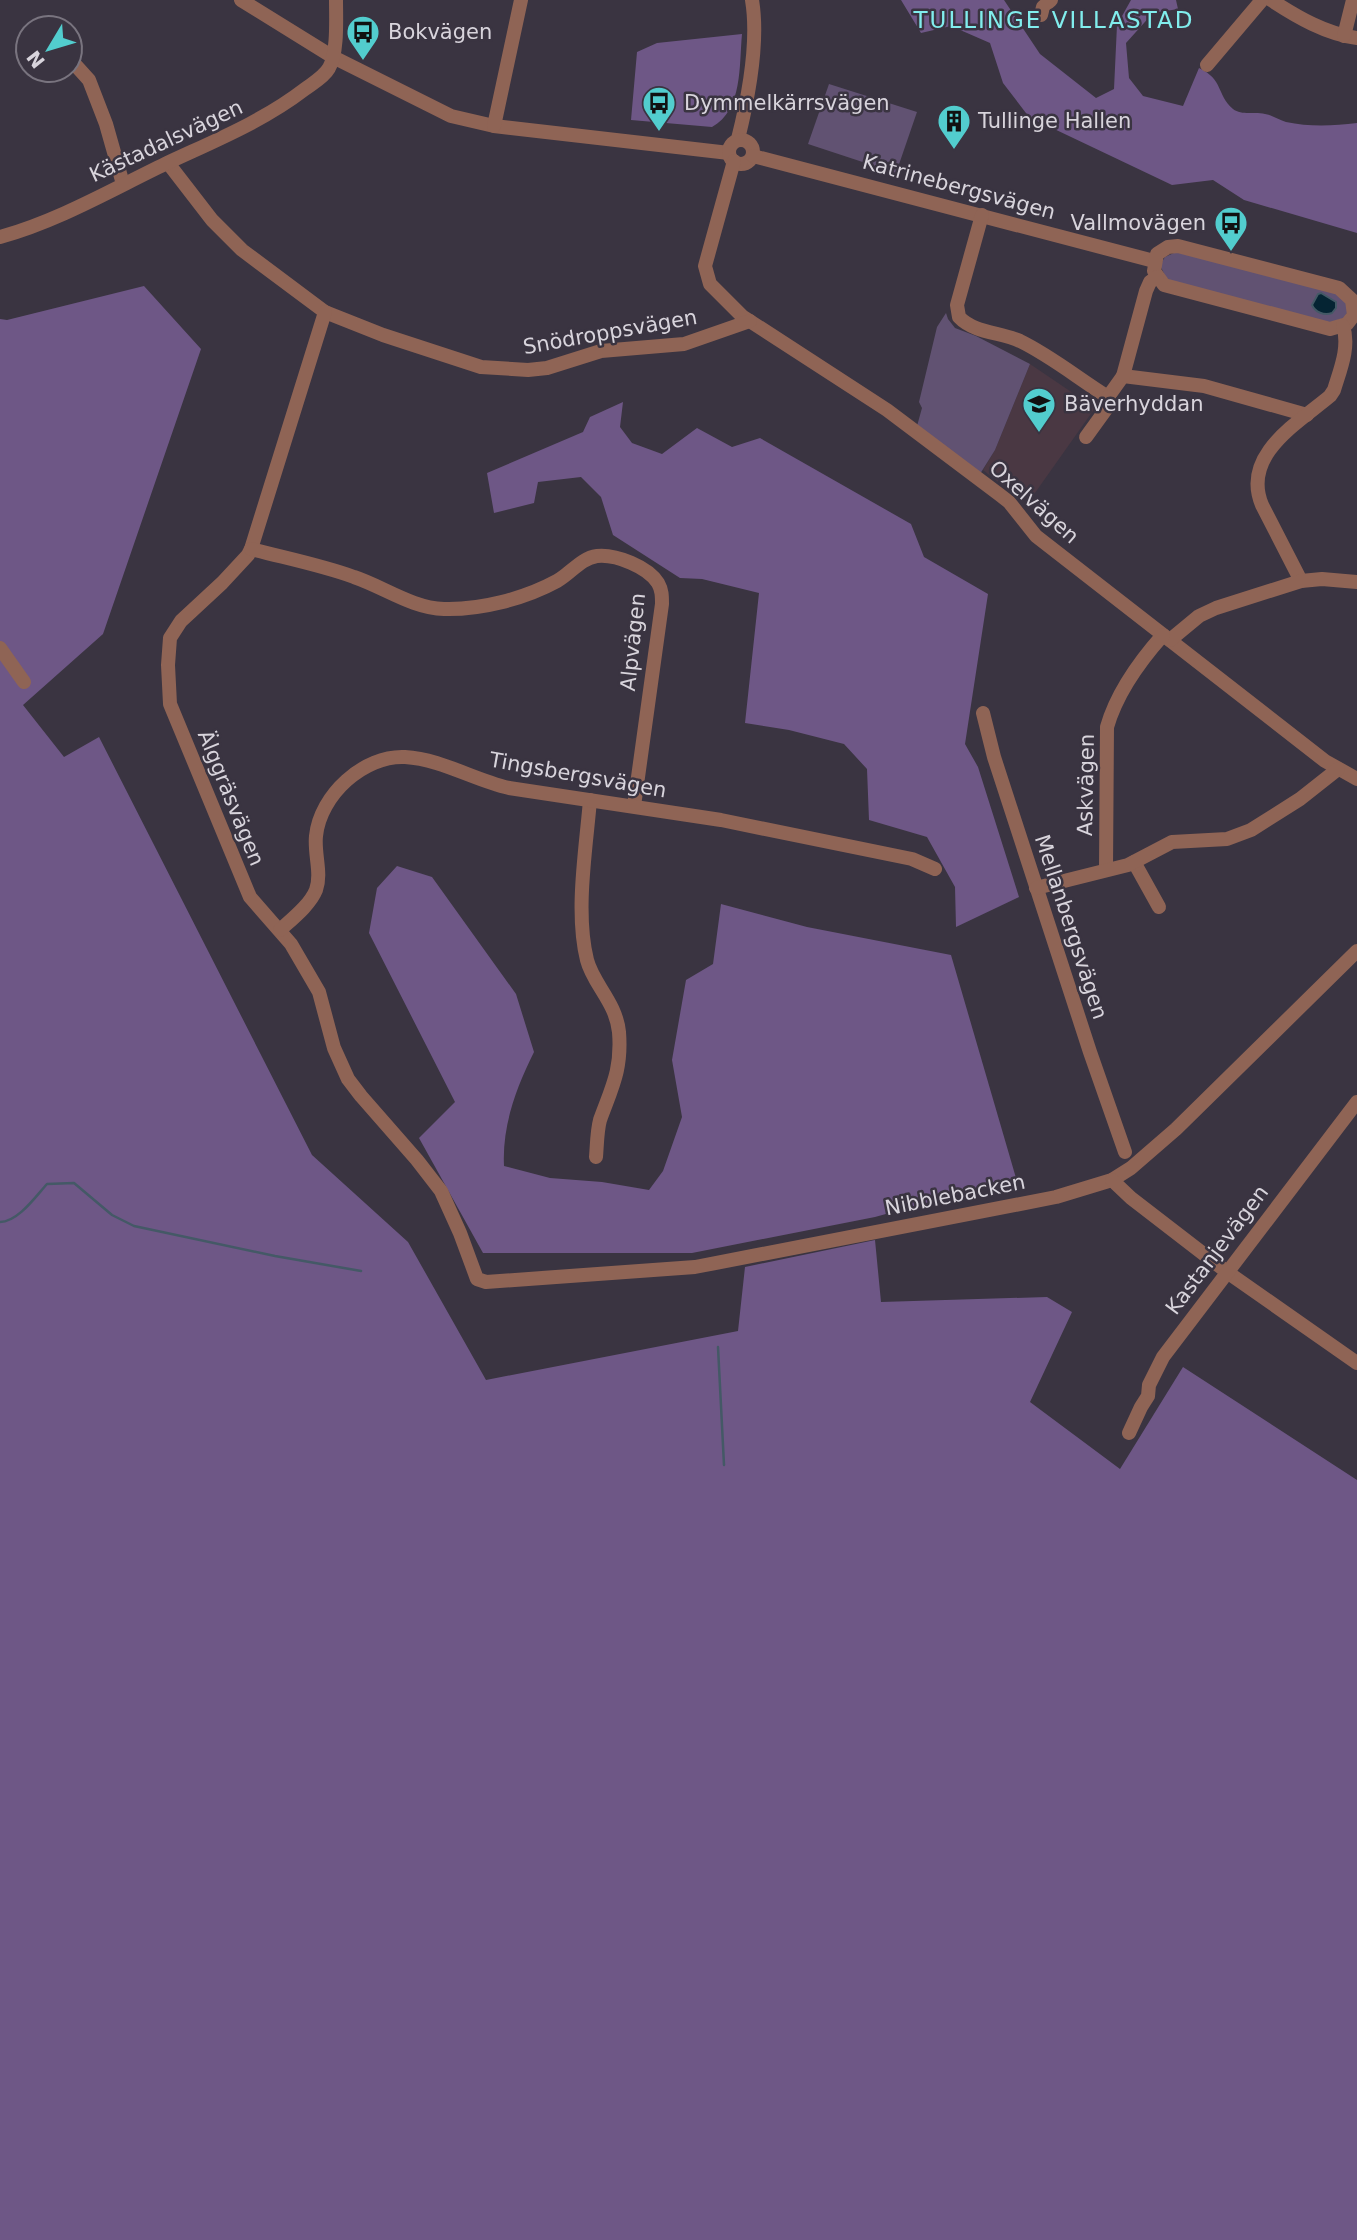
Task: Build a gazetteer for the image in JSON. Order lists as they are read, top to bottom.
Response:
{
  "streets": {
    "street": [
      "Kästadalsvägen",
      "Katrinebergsvägen",
      "Snödroppsvägen",
      "Oxelvägen",
      "Alpvägen",
      "Tingsbergsvägen",
      "Askvägen",
      "Älggräsvägen",
      "Mellanbergsvägen",
      "Nibblebacken",
      "Kastanjevägen"
    ]
  },
  "crossings": [
    ["Kästadalsvägen", "Snödroppsvägen"],
    ["Snödroppsvägen", "Oxelvägen"],
    ["Snödroppsvägen", "Älggräsvägen"],
    ["Oxelvägen", "Askvägen"],
    ["Alpvägen", "Tingsbergsvägen"],
    ["Alpvägen", "Älggräsvägen"],
    ["Tingsbergsvägen", "Älggräsvägen"],
    ["Älggräsvägen", "Nibblebacken"]
  ],
  "districts": ["TULLINGE VILLASTAD"],
  "places": {
    "bus stop": ["Bokvägen", "Dymmelkärrsvägen", "Vallmovägen"],
    "building": ["Tullinge Hallen"],
    "school or university": ["Bäverhyddan"]
  },
  "north": "bottom left"
}
